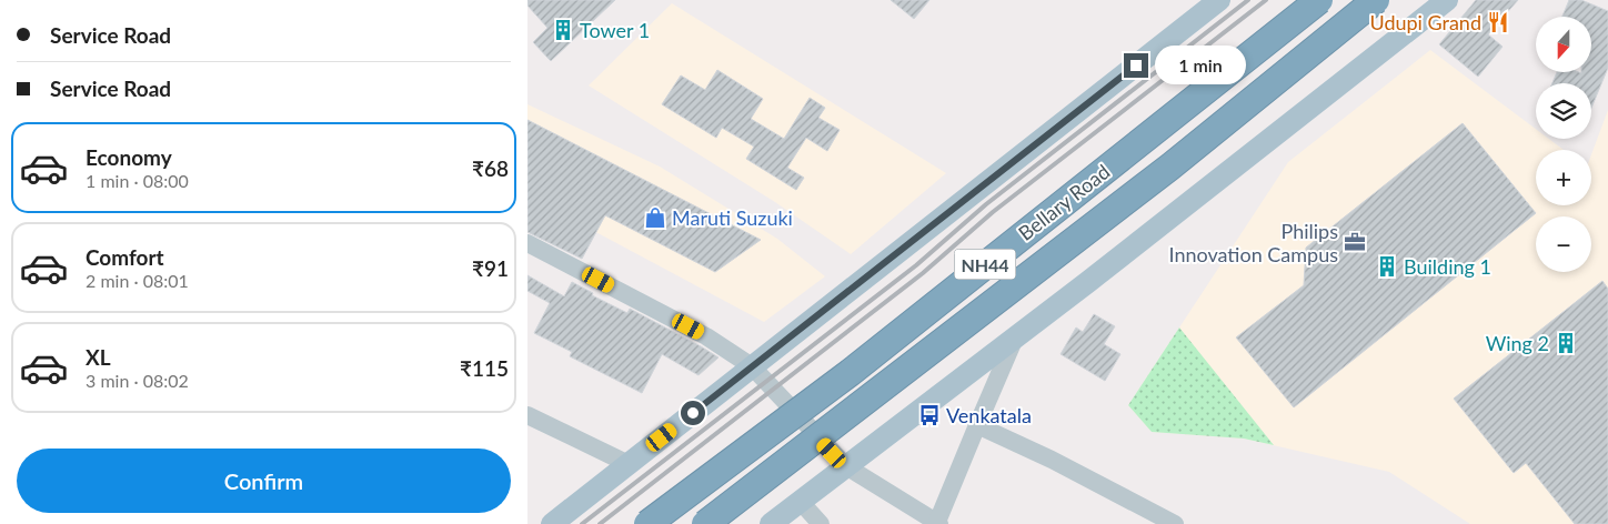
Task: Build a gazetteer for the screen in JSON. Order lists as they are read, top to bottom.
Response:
{
  "streets": {
    "highway": ["Bellary Road", "NH44"]
  },
  "places": {
    "restaurant": ["Udupi Grand"],
    "building": ["Tower 1", "Building 1", "Wing 2"],
    "shop": ["Maruti Suzuki"],
    "office": ["Philips Innovation Campus"],
    "bus stop": ["Venkatala"]
  },
  "north": "bottom",
  "page": {
    "banner": ["Service Road", "Service Road"],
    "map_buttons": ["+", "−"],
    "bubble": "1 min",
    "list": [
      {
        "name": "Economy",
        "note": "1 min · 08:00",
        "value": "₹68"
      },
      {
        "name": "Comfort",
        "note": "2 min · 08:01",
        "value": "₹91"
      },
      {
        "name": "XL",
        "note": "3 min · 08:02",
        "value": "₹115"
      }
    ],
    "buttons": "Confirm"
  }
}
